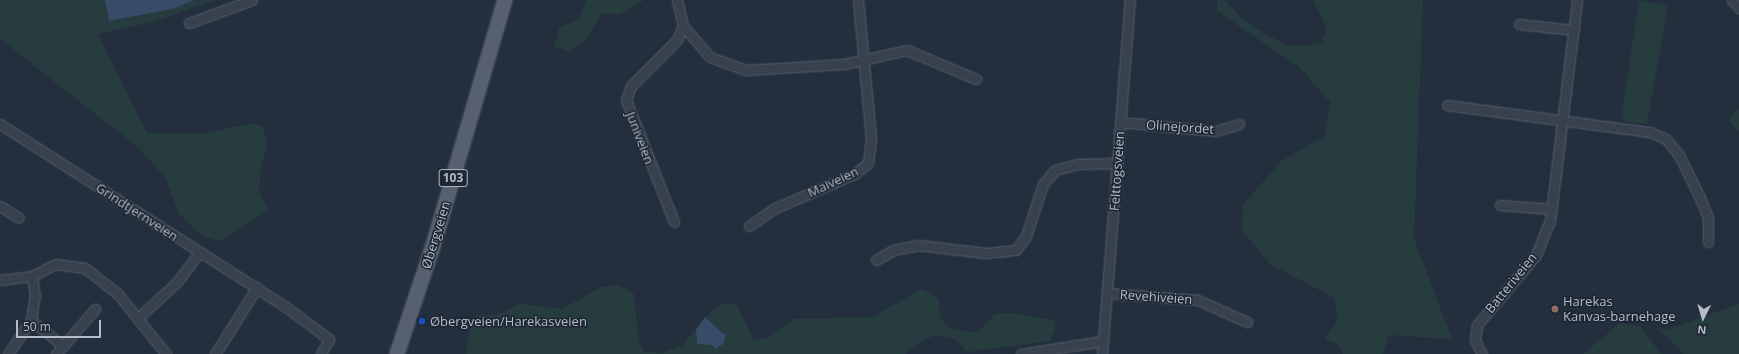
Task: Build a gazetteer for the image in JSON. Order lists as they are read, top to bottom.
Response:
{
  "streets": {
    "main road": ["103", "Øbergveien"],
    "street": [
      "Olinejordet",
      "Juniveien",
      "Felttogsveien",
      "Maiveien",
      "Grindtjernveien",
      "Batteriveien",
      "Revehiveien"
    ]
  },
  "crossings": [
    ["Olinejordet", "Felttogsveien"],
    ["Felttogsveien", "Revehiveien"]
  ],
  "places": ["Harekas Kanvas-barnehage", "Øbergveien/Harekasveien"],
  "scale_bar": "50 m",
  "north": "bottom"
}
